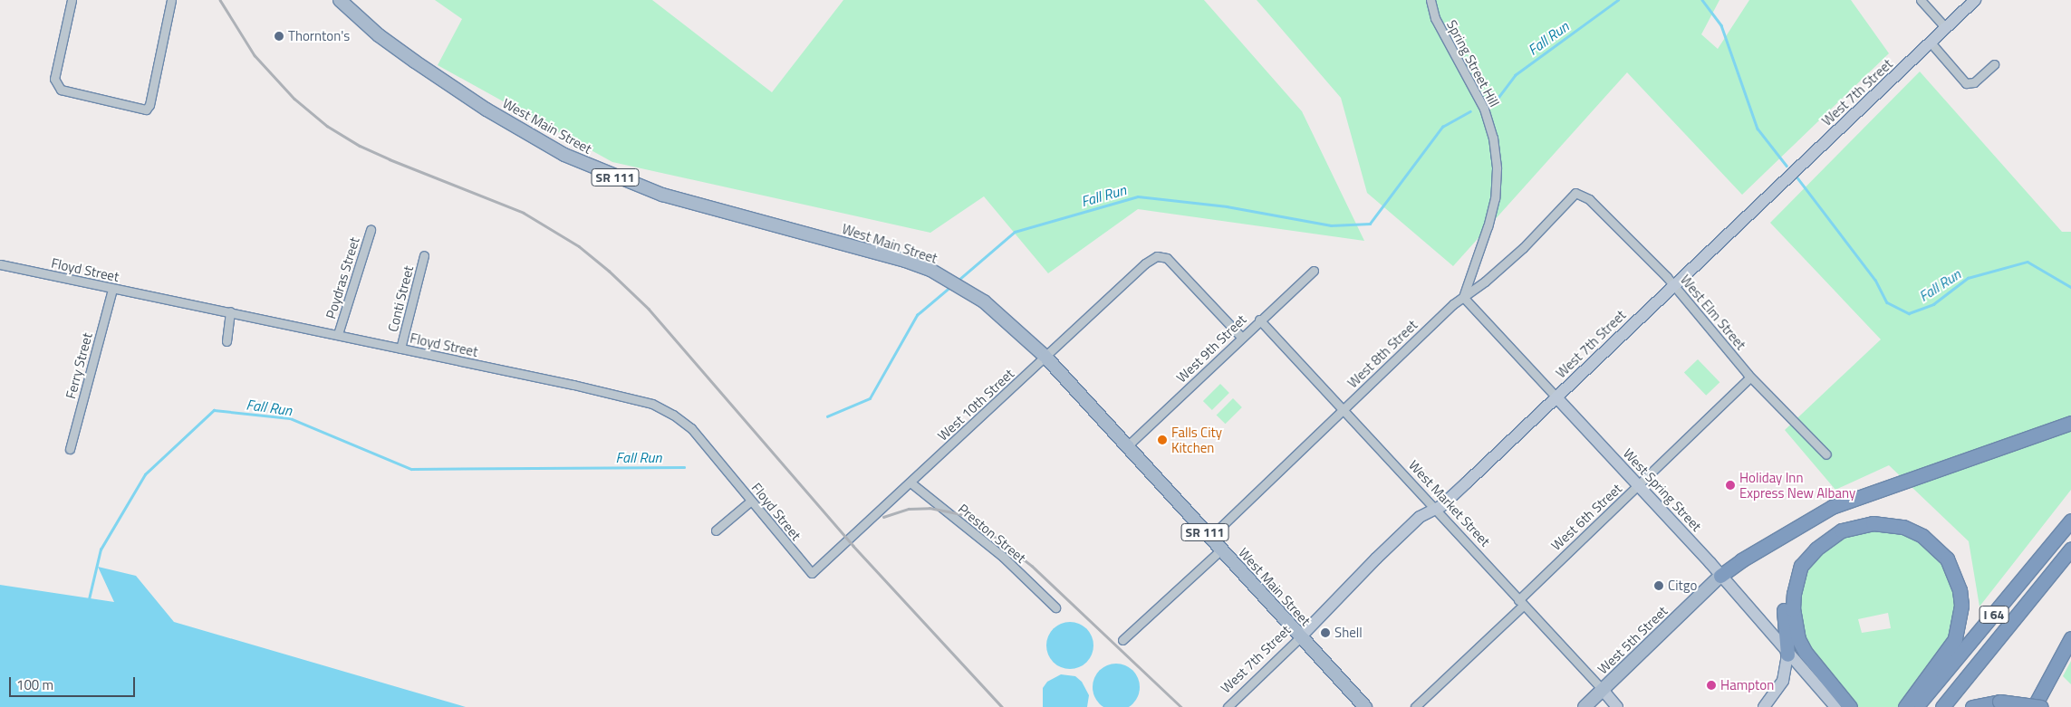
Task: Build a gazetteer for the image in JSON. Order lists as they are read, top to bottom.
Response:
{
  "streets": {
    "highway": ["I 64"],
    "main road": ["West Main Street", "SR 111", "West 5th Street"],
    "street": [
      "Spring Street Hill",
      "West 7th Street",
      "Floyd Street",
      "Poydras Street",
      "Conti Street",
      "West Elm Street",
      "West 9th Street",
      "West 8th Street",
      "Ferry Street",
      "West 10th Street",
      "West Spring Street",
      "West Market Street",
      "West 6th Street",
      "Preston Street"
    ]
  },
  "crossings": [
    ["Spring Street Hill", "West 8th Street"],
    ["Spring Street Hill", "West Spring Street"],
    ["West 7th Street", "West Main Street"],
    ["West 7th Street", "West Elm Street"],
    ["West 7th Street", "West Spring Street"],
    ["West 7th Street", "West Market Street"],
    ["West Main Street", "West 9th Street"],
    ["West Main Street", "West 8th Street"],
    ["West Main Street", "West 10th Street"],
    ["Floyd Street", "Poydras Street"],
    ["Floyd Street", "Conti Street"],
    ["Floyd Street", "Ferry Street"],
    ["Floyd Street", "West 10th Street"],
    ["West Elm Street", "West 8th Street"],
    ["West Elm Street", "West 6th Street"],
    ["West 9th Street", "West 10th Street"],
    ["West 9th Street", "West Market Street"],
    ["West 8th Street", "West Spring Street"],
    ["West 8th Street", "West Market Street"],
    ["West 10th Street", "Preston Street"],
    ["West Spring Street", "West 6th Street"],
    ["West Spring Street", "West 5th Street"],
    ["West Market Street", "West 6th Street"],
    ["West Market Street", "West 5th Street"]
  ],
  "water": ["Fall Run"],
  "places": [
    "Thornton's",
    "Falls City Kitchen",
    "Holiday Inn Express New Albany",
    "Citgo",
    "Shell",
    "Hampton"
  ],
  "scale_bar": "100 m"
}
